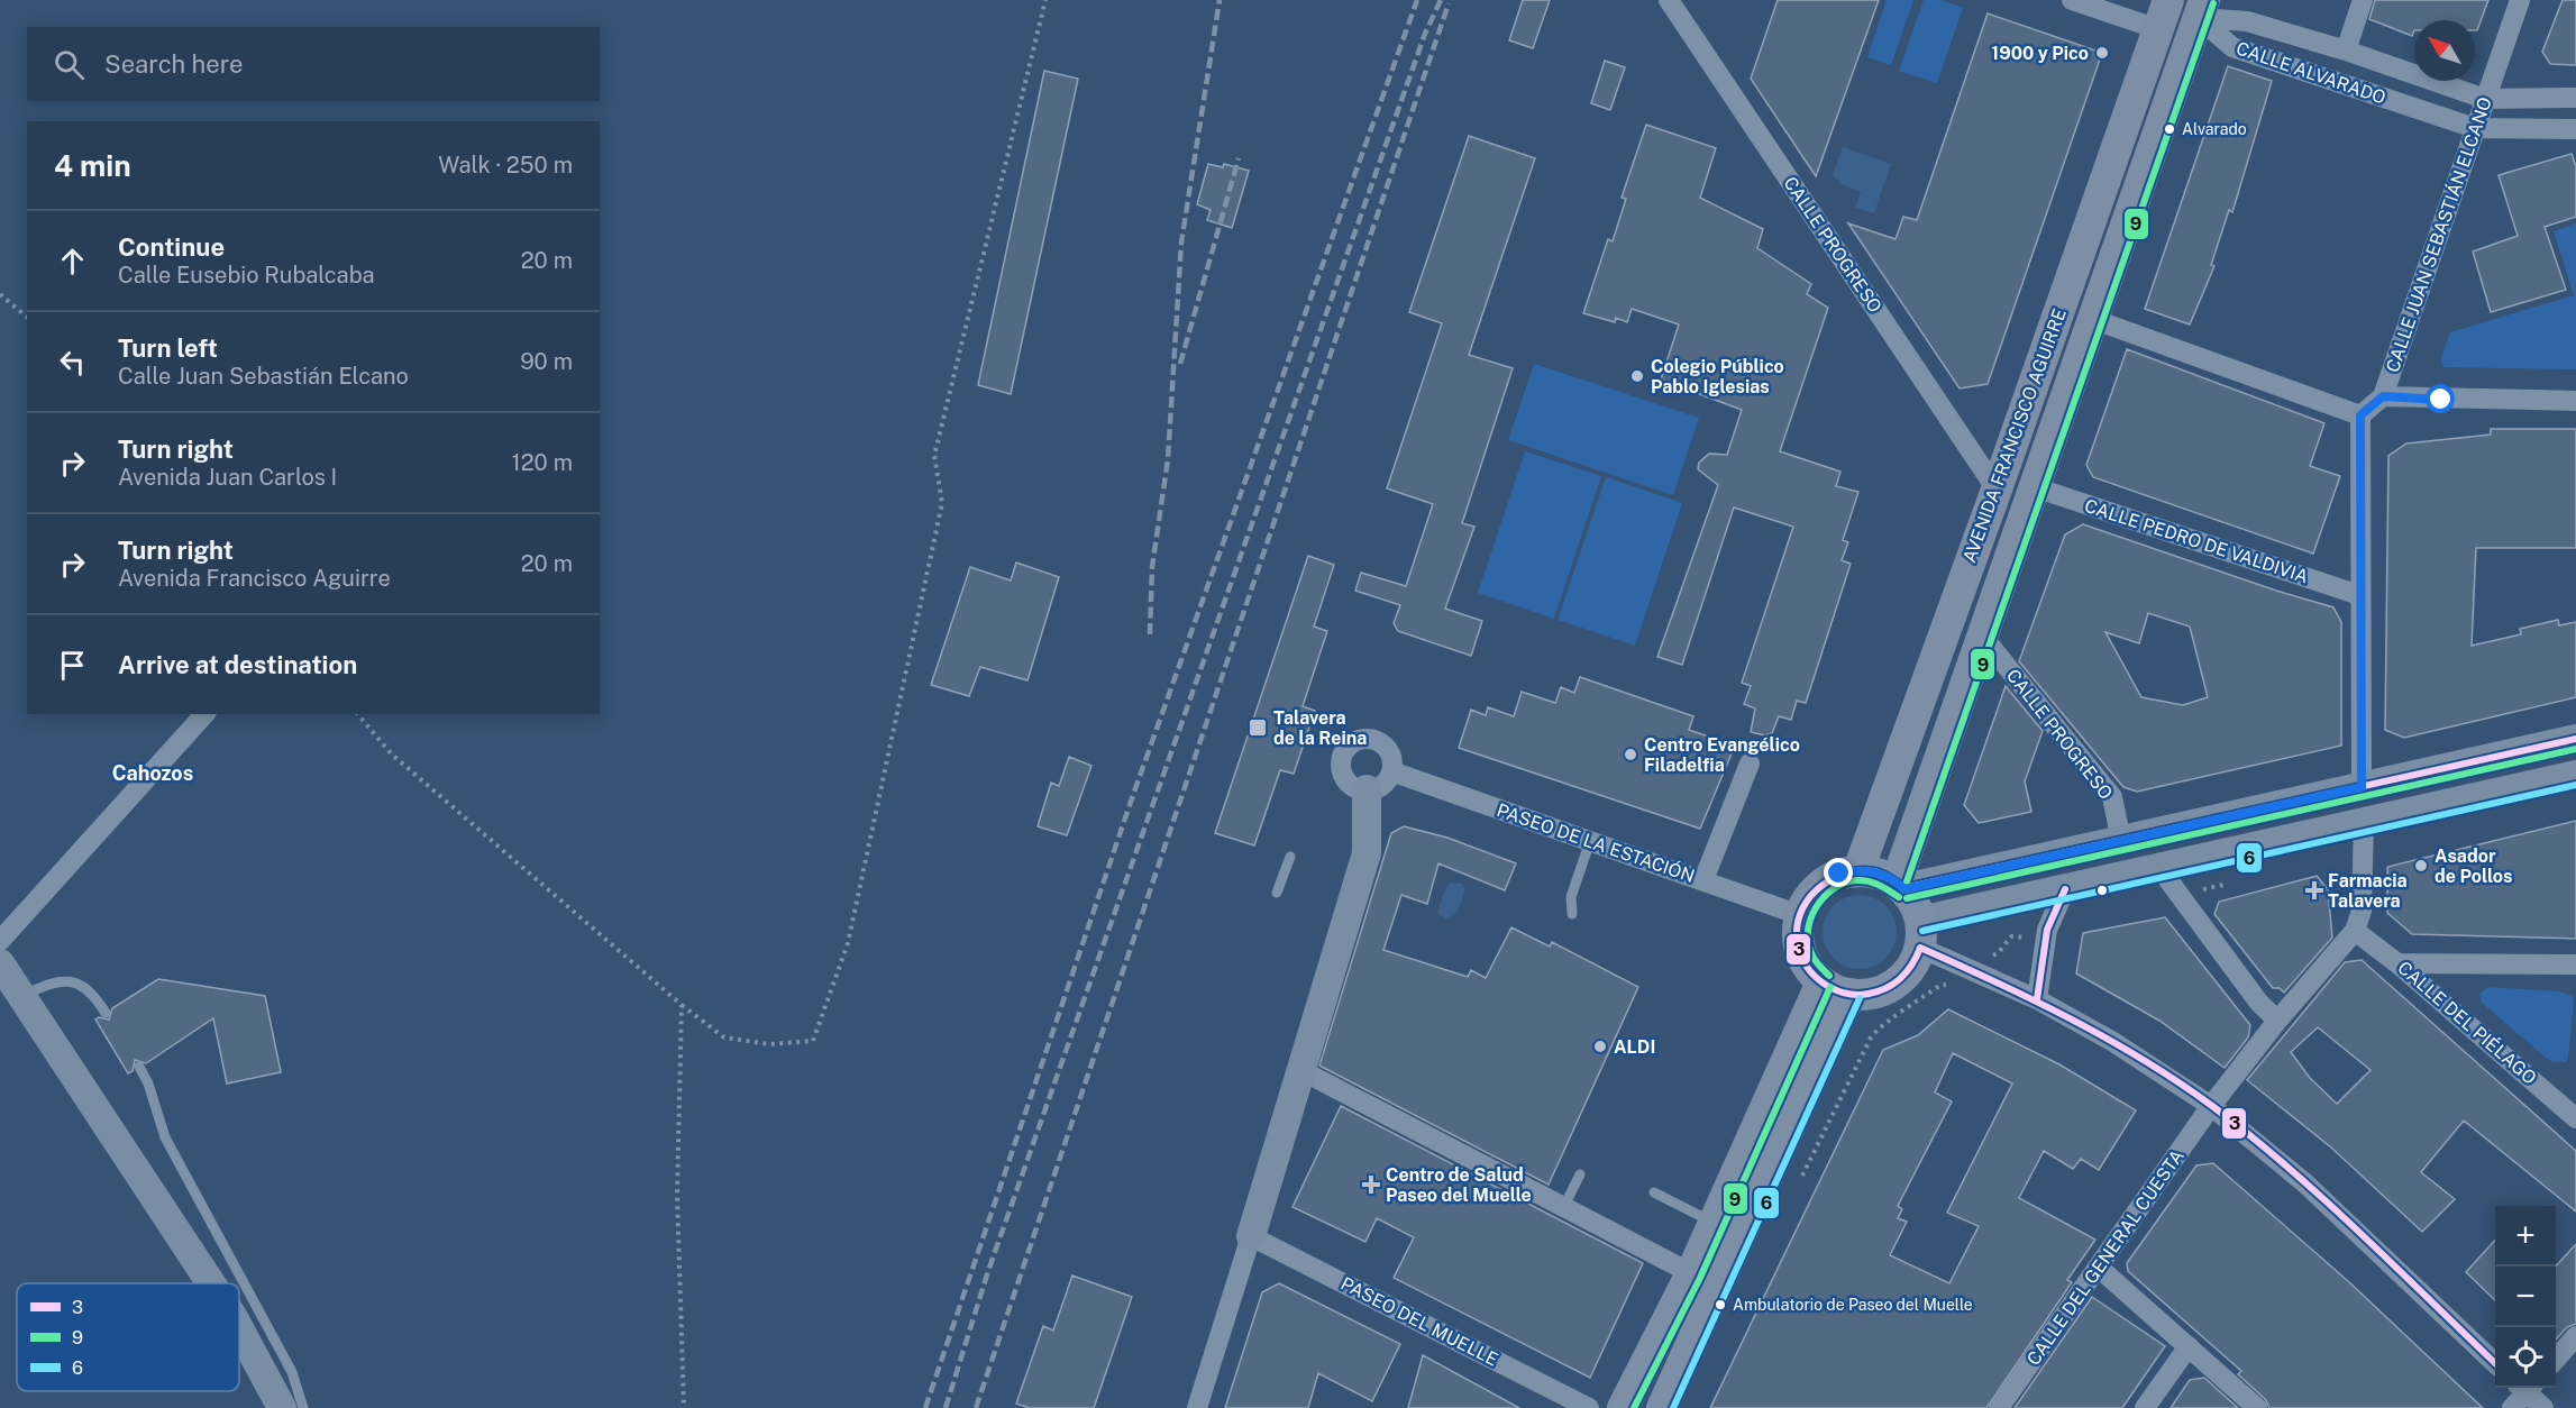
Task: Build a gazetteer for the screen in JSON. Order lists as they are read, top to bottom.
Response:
{
  "streets": {
    "main road": ["AVENIDA FRANCISCO AGUIRRE"],
    "street": [
      "CALLE ALVARADO",
      "CALLE JUAN SEBASTIÁN ELCANO",
      "CALLE PROGRESO",
      "CALLE PEDRO DE VALDIVIA",
      "PASEO DE LA ESTACIÓN",
      "CALLE DEL PIÉLAGO",
      "CALLE DEL GENERAL CUESTA",
      "PASEO DEL MUELLE"
    ]
  },
  "crossings": [
    ["CALLE ALVARADO", "CALLE JUAN SEBASTIÁN ELCANO"],
    ["CALLE ALVARADO", "AVENIDA FRANCISCO AGUIRRE"],
    ["CALLE PROGRESO", "AVENIDA FRANCISCO AGUIRRE"],
    ["AVENIDA FRANCISCO AGUIRRE", "CALLE PEDRO DE VALDIVIA"],
    ["AVENIDA FRANCISCO AGUIRRE", "PASEO DE LA ESTACIÓN"],
    ["CALLE DEL PIÉLAGO", "CALLE DEL GENERAL CUESTA"]
  ],
  "districts": ["Cahozos"],
  "places": {
    "other": [
      "1900 y Pico",
      "Alvarado",
      "Colegio Público Pablo Iglesias",
      "Centro Evangélico Filadelfia",
      "Asador de Pollos",
      "ALDI",
      "Ambulatorio de Paseo del Muelle"
    ],
    "transit": ["Talavera de la Reina"],
    "health": ["Farmacia Talavera", "Centro de Salud Paseo del Muelle"]
  },
  "lines": ["transit line 9", "transit line 3", "transit line 6"],
  "legend": ["3", "9", "6"],
  "north": "top left",
  "page": {
    "search": "Search here",
    "heading": ["4 min", "Walk · 250 m"],
    "list": [
      ["Continue", "Calle Eusebio Rubalcaba", "20 m"],
      ["Turn left", "Calle Juan Sebastián Elcano", "90 m"],
      ["Turn right", "Avenida Juan Carlos I", "120 m"],
      ["Turn right", "Avenida Francisco Aguirre", "20 m"],
      "Arrive at destination"
    ],
    "map_buttons": ["+", "−"]
  }
}
